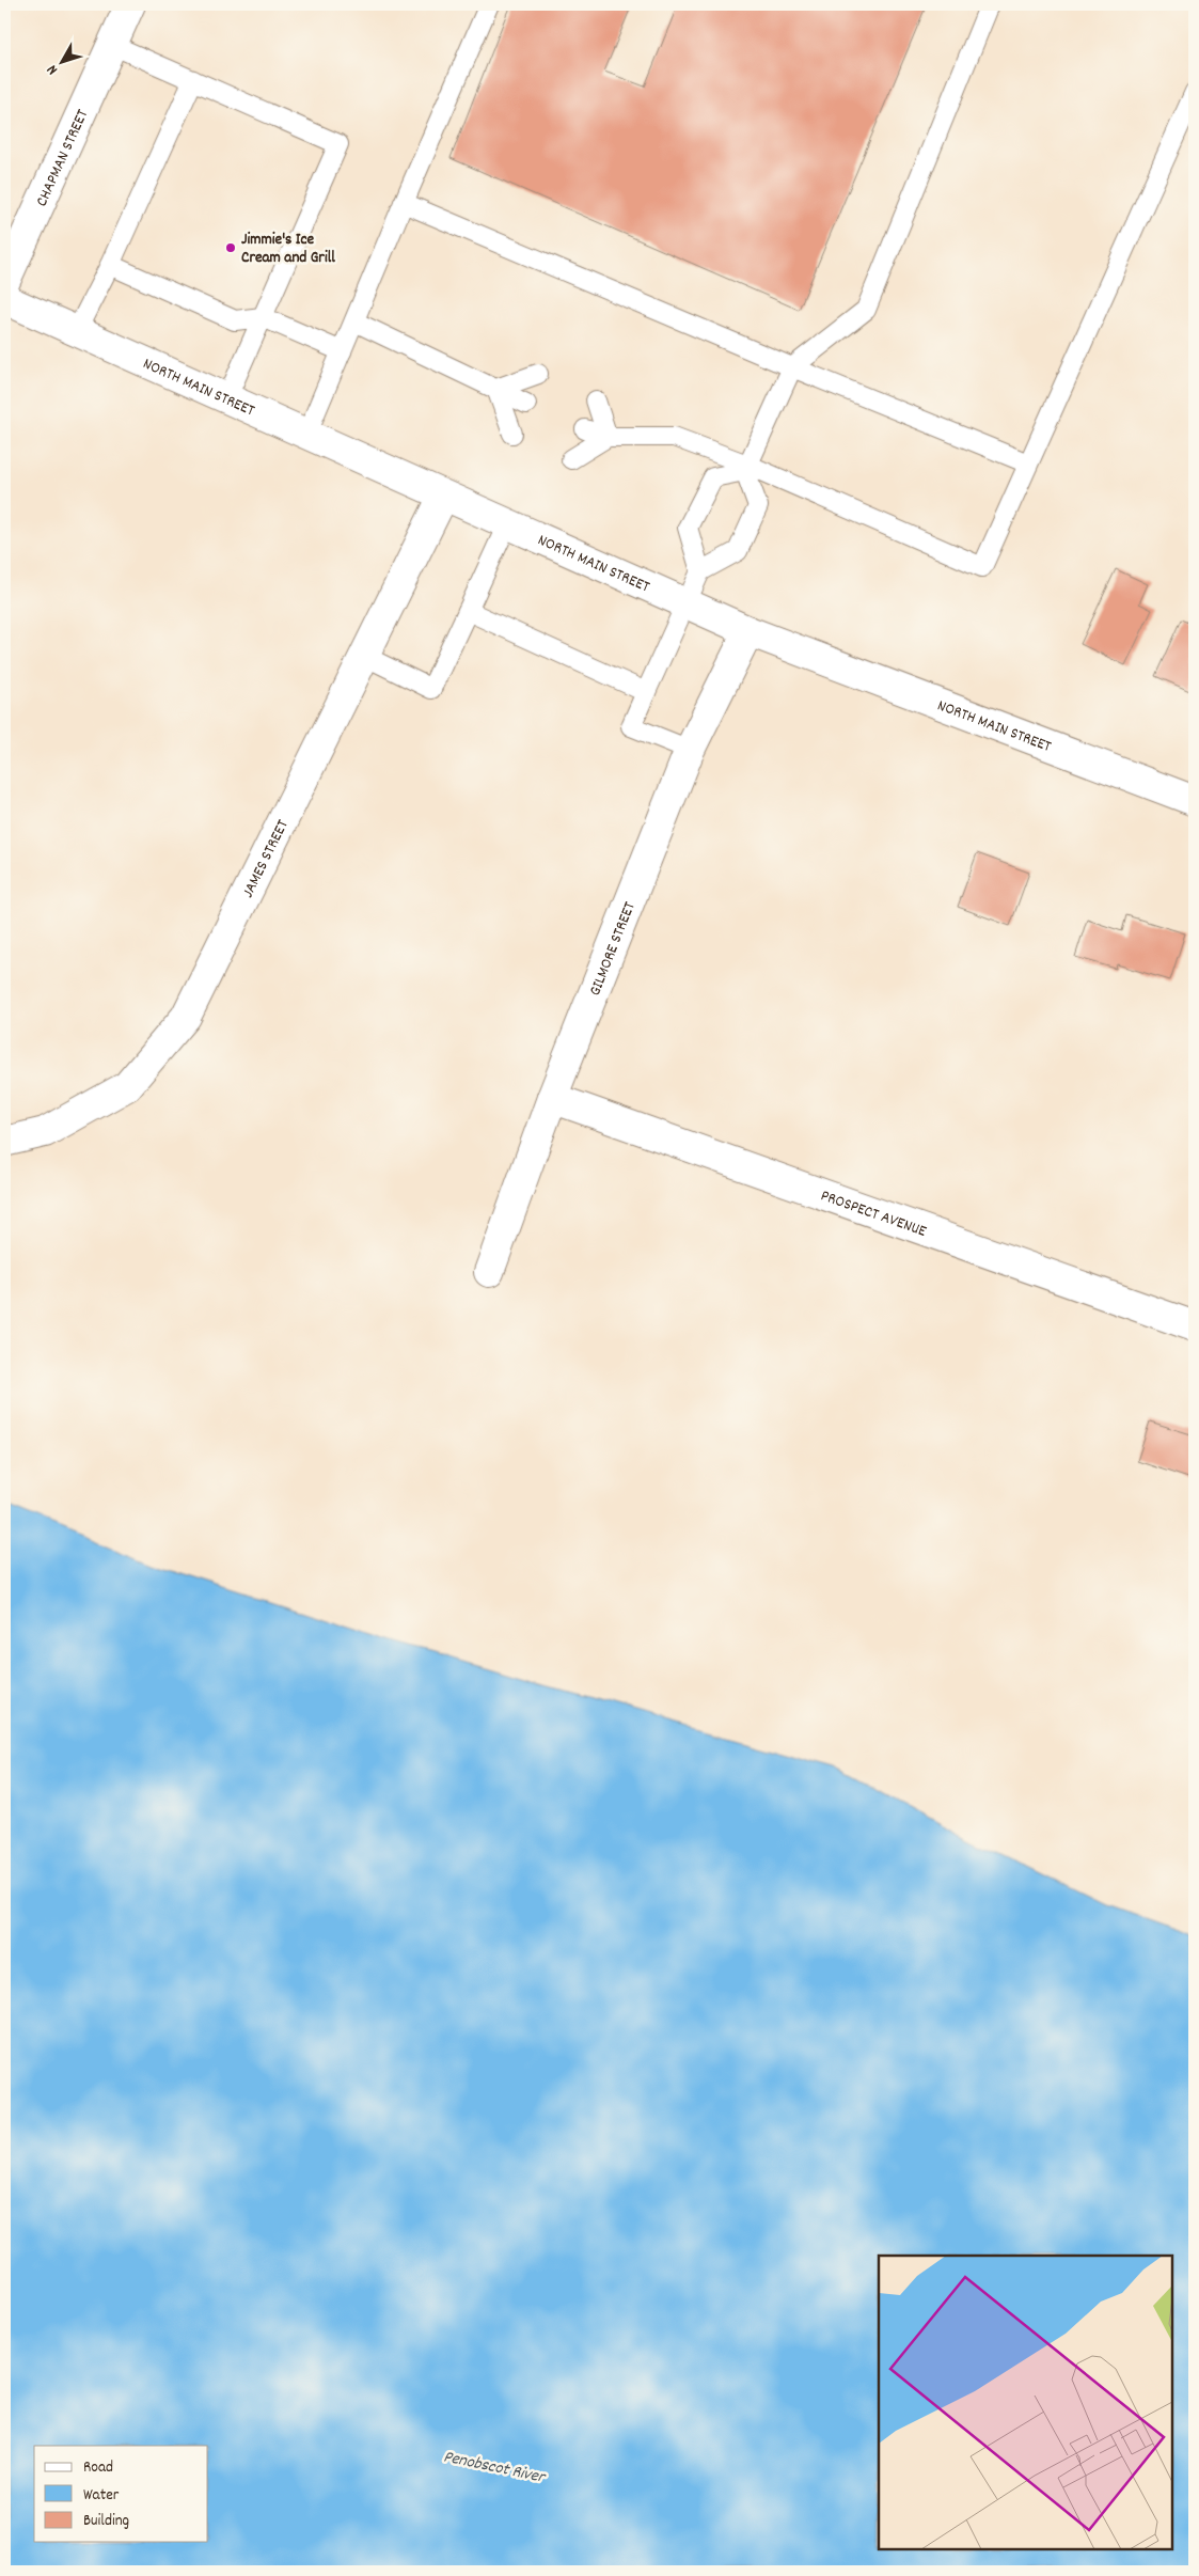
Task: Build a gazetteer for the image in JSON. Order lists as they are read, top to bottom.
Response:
{
  "streets": {
    "street": [
      "CHAPMAN STREET",
      "NORTH MAIN STREET",
      "JAMES STREET",
      "GILMORE STREET",
      "PROSPECT AVENUE"
    ]
  },
  "crossings": [
    ["NORTH MAIN STREET", "JAMES STREET"],
    ["NORTH MAIN STREET", "GILMORE STREET"],
    ["GILMORE STREET", "PROSPECT AVENUE"]
  ],
  "water": ["Penobscot River"],
  "places": ["Jimmie's Ice Cream and Grill"],
  "legend": ["Road", "Water", "Building"],
  "north": "bottom left"
}
